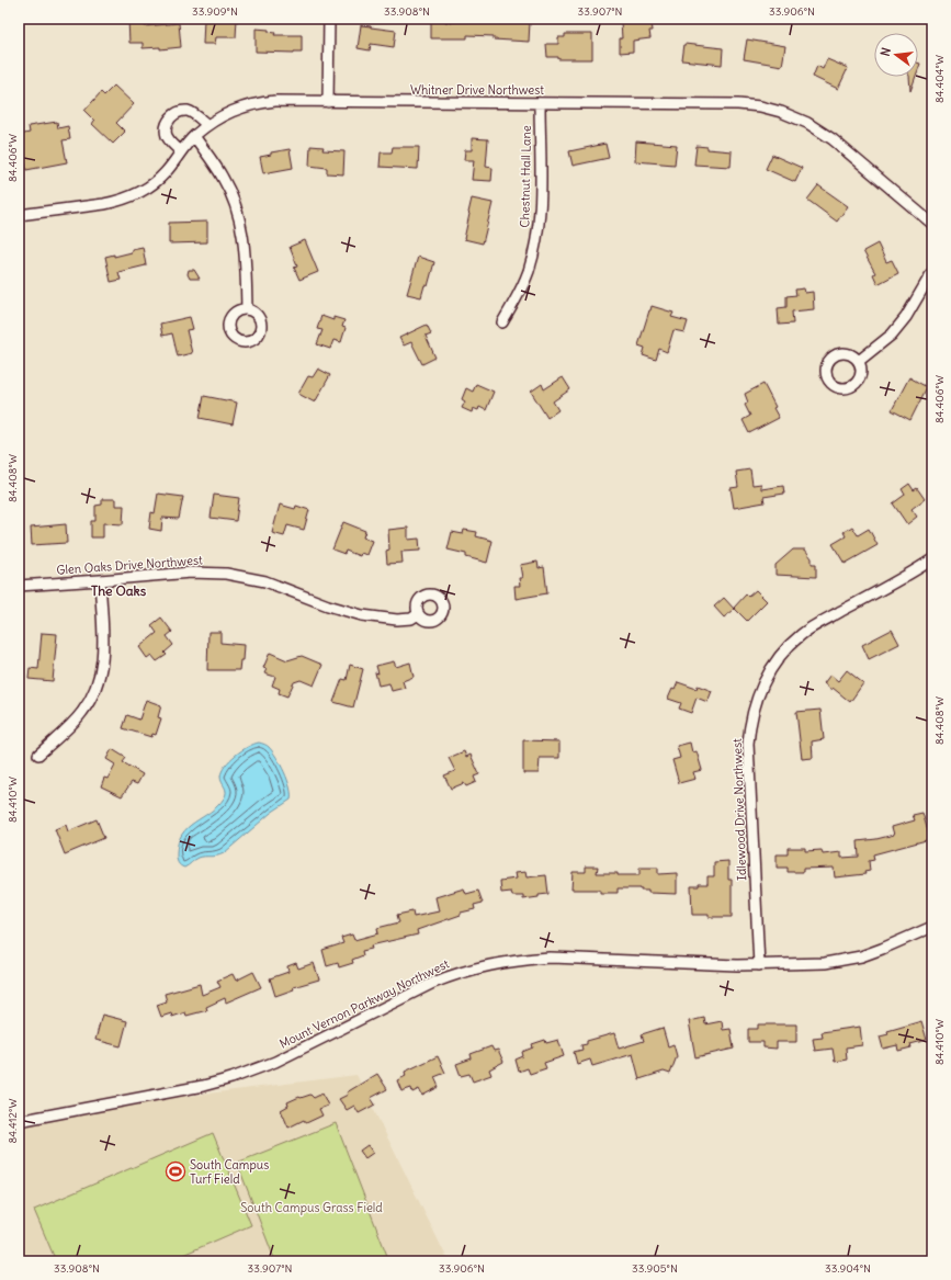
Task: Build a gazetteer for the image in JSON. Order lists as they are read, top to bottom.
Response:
{
  "streets": {
    "street": [
      "Whitner Drive Northwest",
      "Chestnut Hall Lane",
      "Glen Oaks Drive Northwest",
      "Idlewood Drive Northwest",
      "Mount Vernon Parkway Northwest"
    ]
  },
  "crossings": [
    ["Whitner Drive Northwest", "Chestnut Hall Lane"],
    ["Idlewood Drive Northwest", "Mount Vernon Parkway Northwest"]
  ],
  "districts": ["The Oaks"],
  "parks": ["South Campus Grass Field"],
  "places": {
    "sports": ["South Campus Turf Field"]
  },
  "north": "left",
  "coordinates": [
    "33.909°N",
    "33.908°N",
    "33.907°N",
    "33.906°N",
    "84.404°W",
    "84.406°W",
    "84.408°W",
    "84.410°W",
    "84.412°W",
    "33.905°N",
    "33.904°N"
  ]
}
